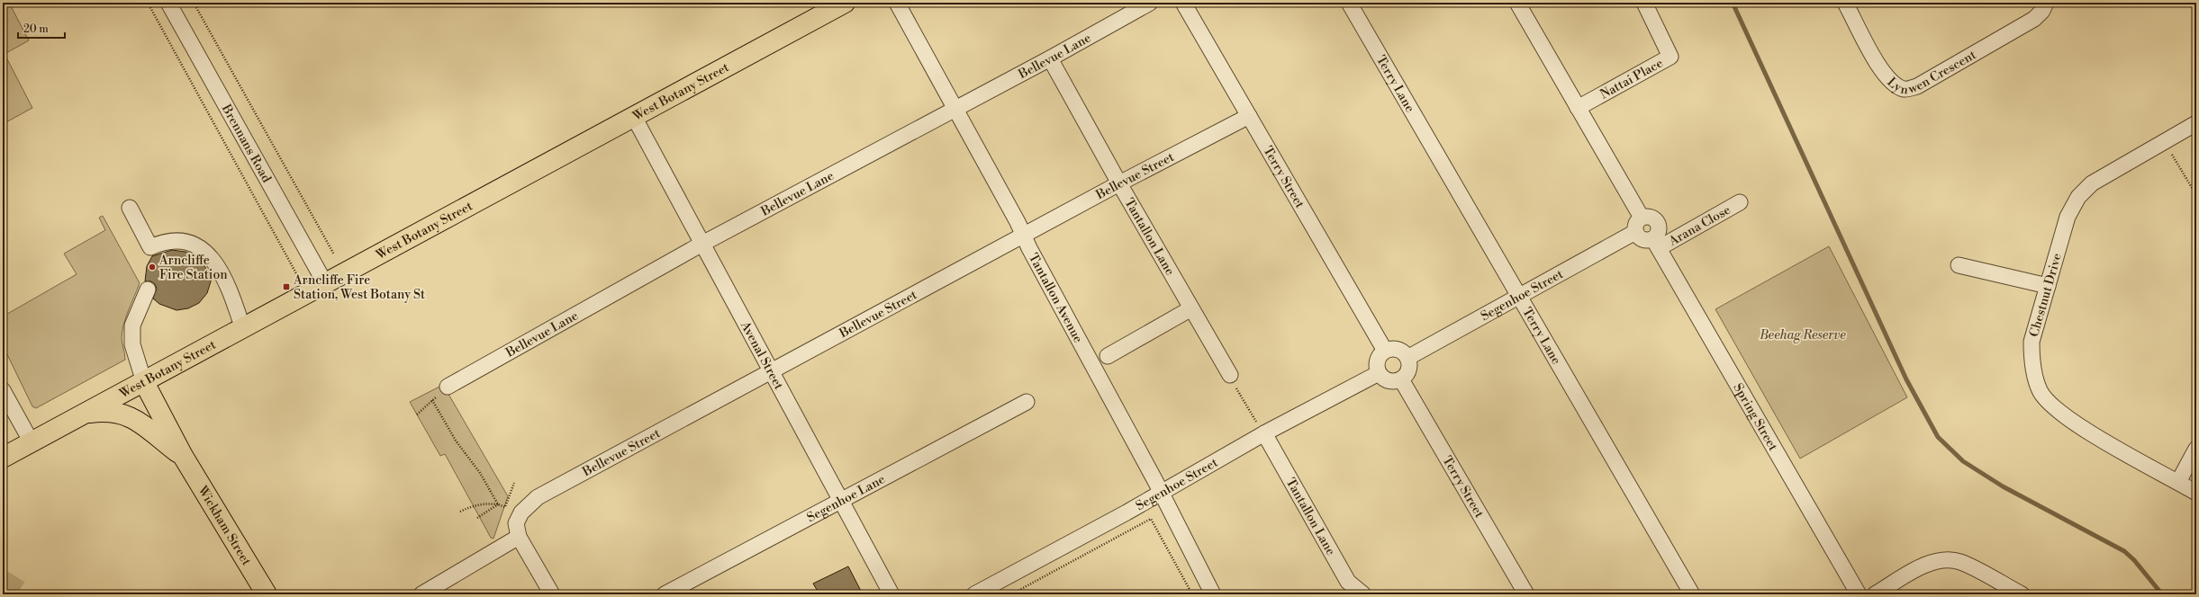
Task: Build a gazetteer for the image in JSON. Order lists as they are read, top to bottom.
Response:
{
  "streets": {
    "main road": ["West Botany Street", "Wickham Street"],
    "street": [
      "Bellevue Lane",
      "Lynwen Crescent",
      "Nattai Place",
      "Terry Lane",
      "Brennans Road",
      "Bellevue Street",
      "Terry Street",
      "Arana Close",
      "Tantallon Lane",
      "Segenhoe Street",
      "Chestnut Drive",
      "Tantallon Avenue",
      "Avenal Street",
      "Spring Street",
      "Segenhoe Lane"
    ]
  },
  "crossings": [
    ["Bellevue Lane", "Tantallon Lane"],
    ["Bellevue Lane", "Tantallon Avenue"],
    ["Bellevue Lane", "Avenal Street"],
    ["Terry Lane", "Segenhoe Street"],
    ["West Botany Street", "Brennans Road"],
    ["West Botany Street", "Avenal Street"],
    ["West Botany Street", "Wickham Street"],
    ["Bellevue Street", "Terry Street"],
    ["Bellevue Street", "Tantallon Lane"],
    ["Bellevue Street", "Tantallon Avenue"],
    ["Bellevue Street", "Avenal Street"],
    ["Terry Street", "Segenhoe Street"],
    ["Arana Close", "Segenhoe Street"],
    ["Arana Close", "Spring Street"],
    ["Tantallon Lane", "Segenhoe Street"],
    ["Segenhoe Street", "Tantallon Avenue"],
    ["Segenhoe Street", "Spring Street"],
    ["Avenal Street", "Segenhoe Lane"]
  ],
  "parks": ["Beehag Reserve"],
  "places": {
    "other": ["Arncliffe Fire Station"],
    "transit": ["Arncliffe Fire Station, West Botany St"]
  },
  "scale_bar": "20 m"
}
